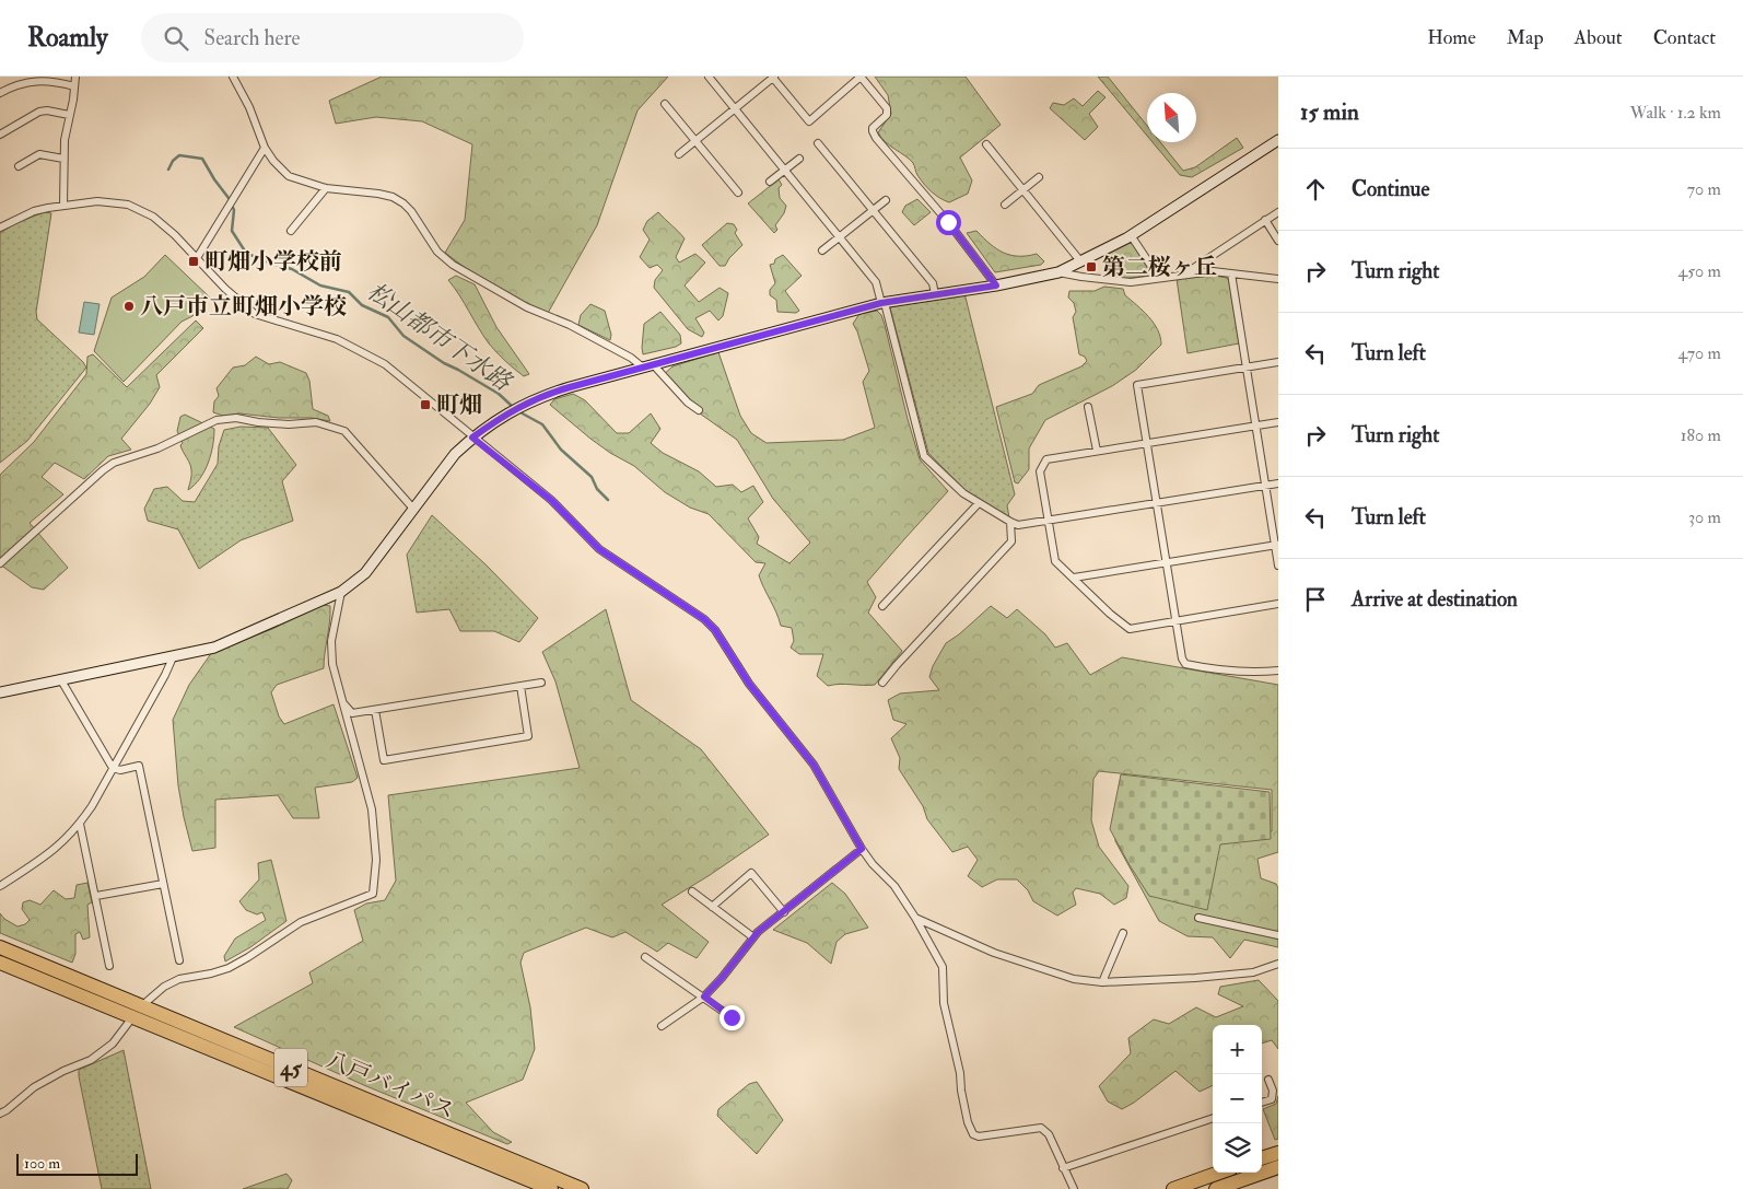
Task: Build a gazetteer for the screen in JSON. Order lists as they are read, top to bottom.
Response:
{
  "streets": {
    "highway": ["45", "八戸バイパス"]
  },
  "water": ["松山都市下水路"],
  "places": {
    "transit": ["町畑小学校前", "第二桜ヶ丘", "町畑"],
    "other": ["八戸市立町畑小学校"]
  },
  "scale_bar": "100 m",
  "north": "top left",
  "page": {
    "header": "Roamly",
    "search": "Search here",
    "nav": [
      "Home",
      "Map",
      "About",
      "Contact"
    ],
    "heading": ["15 min", "Walk · 1.2 km"],
    "list": [
      ["Continue", "70 m"],
      ["Turn right", "450 m"],
      ["Turn left", "470 m"],
      ["Turn right", "180 m"],
      ["Turn left", "30 m"],
      "Arrive at destination"
    ],
    "map_buttons": ["+", "−"],
    "scale": "100 m"
  }
}
